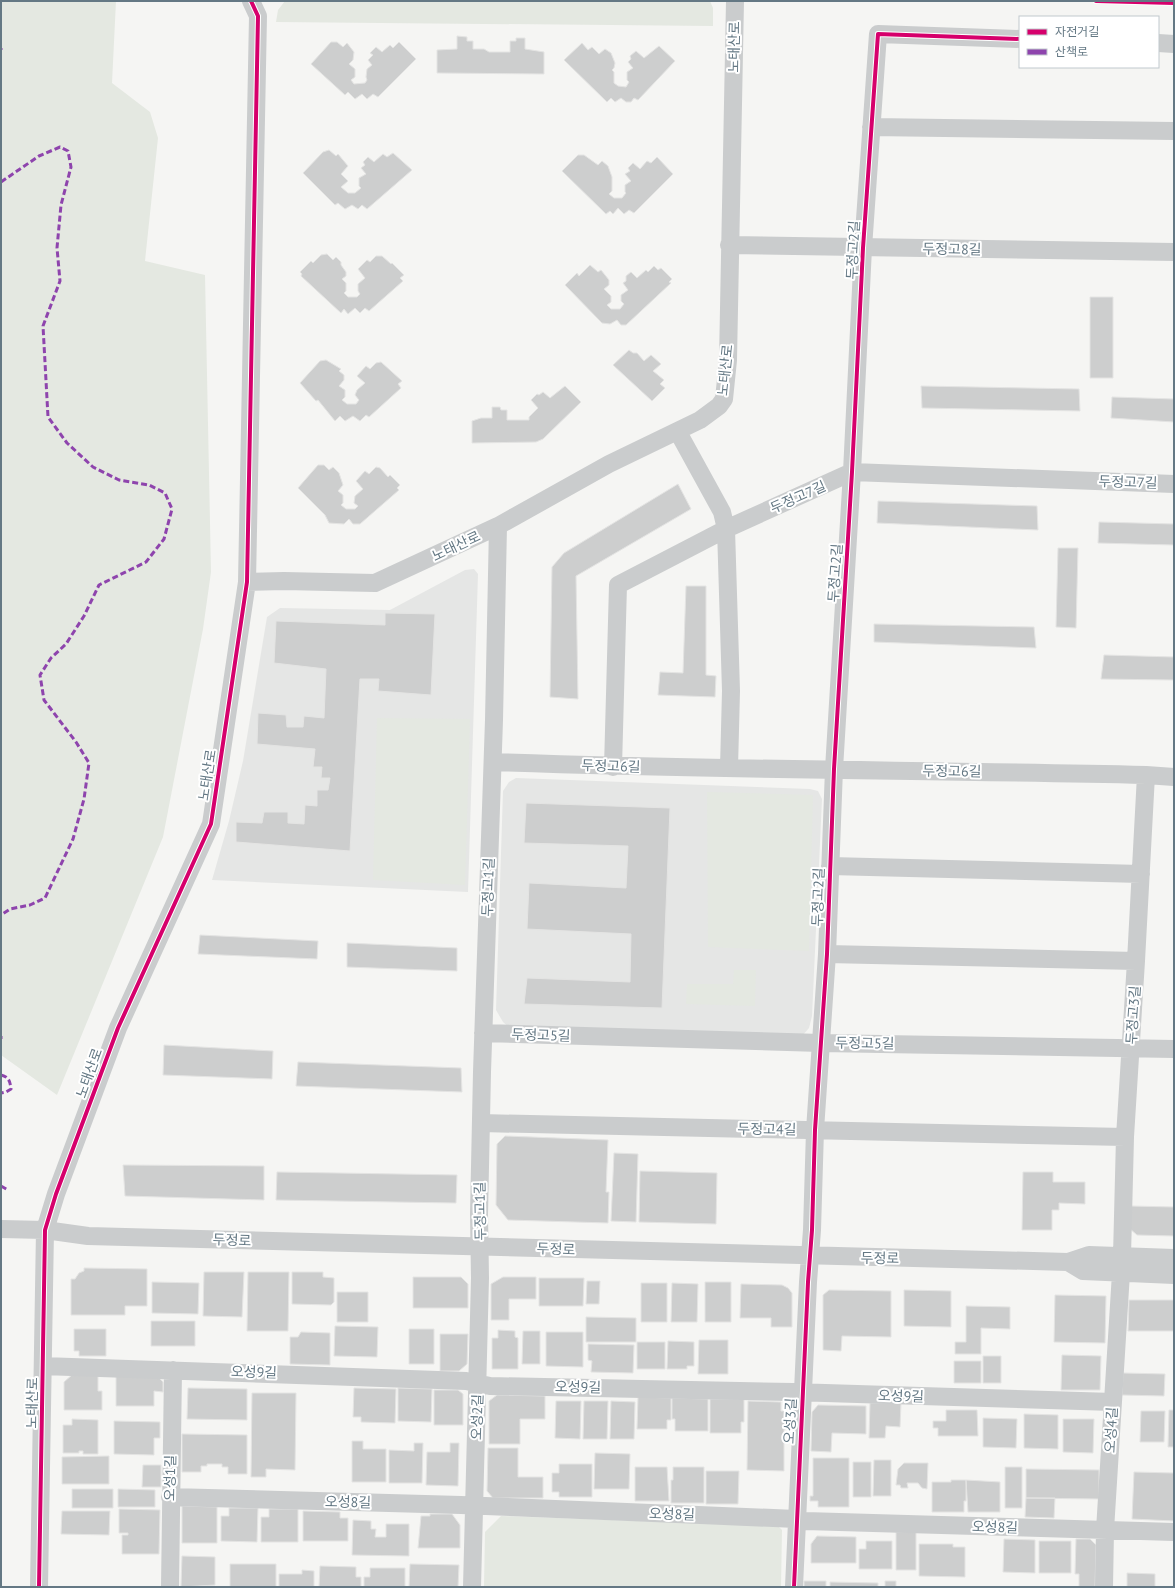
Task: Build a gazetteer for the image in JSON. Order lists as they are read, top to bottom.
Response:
{
  "streets": {
    "street": [
      "노태산로",
      "두정고8길",
      "두정고2길",
      "두정고7길",
      "두정고6길",
      "두정고1길",
      "두정고3길",
      "두정고5길",
      "두정고4길",
      "두정로",
      "오성9길",
      "오성2길",
      "오성3길",
      "오성4길",
      "오성1길",
      "오성8길"
    ]
  },
  "crossings": [
    ["노태산로", "두정고8길"],
    ["노태산로", "두정고1길"],
    ["노태산로", "두정로"],
    ["노태산로", "오성9길"],
    ["두정고8길", "두정고2길"],
    ["두정고2길", "두정고7길"],
    ["두정고2길", "두정고6길"],
    ["두정고2길", "두정고3길"],
    ["두정고2길", "두정고5길"],
    ["두정고2길", "두정고4길"],
    ["두정고2길", "두정로"],
    ["두정고2길", "오성3길"],
    ["두정고7길", "두정고6길"],
    ["두정고6길", "두정고1길"],
    ["두정고6길", "두정고3길"],
    ["두정고1길", "두정고5길"],
    ["두정고1길", "두정고4길"],
    ["두정고1길", "두정로"],
    ["두정고1길", "오성2길"],
    ["두정고3길", "두정고5길"],
    ["두정고3길", "두정고4길"],
    ["두정고3길", "두정로"],
    ["두정고3길", "오성4길"],
    ["두정로", "오성2길"],
    ["두정로", "오성3길"],
    ["두정로", "오성4길"],
    ["오성9길", "오성2길"],
    ["오성9길", "오성3길"],
    ["오성9길", "오성4길"],
    ["오성9길", "오성1길"],
    ["오성2길", "오성8길"],
    ["오성3길", "오성8길"],
    ["오성4길", "오성8길"],
    ["오성1길", "오성8길"]
  ],
  "legend": ["자전거길", "산책로"]
}
